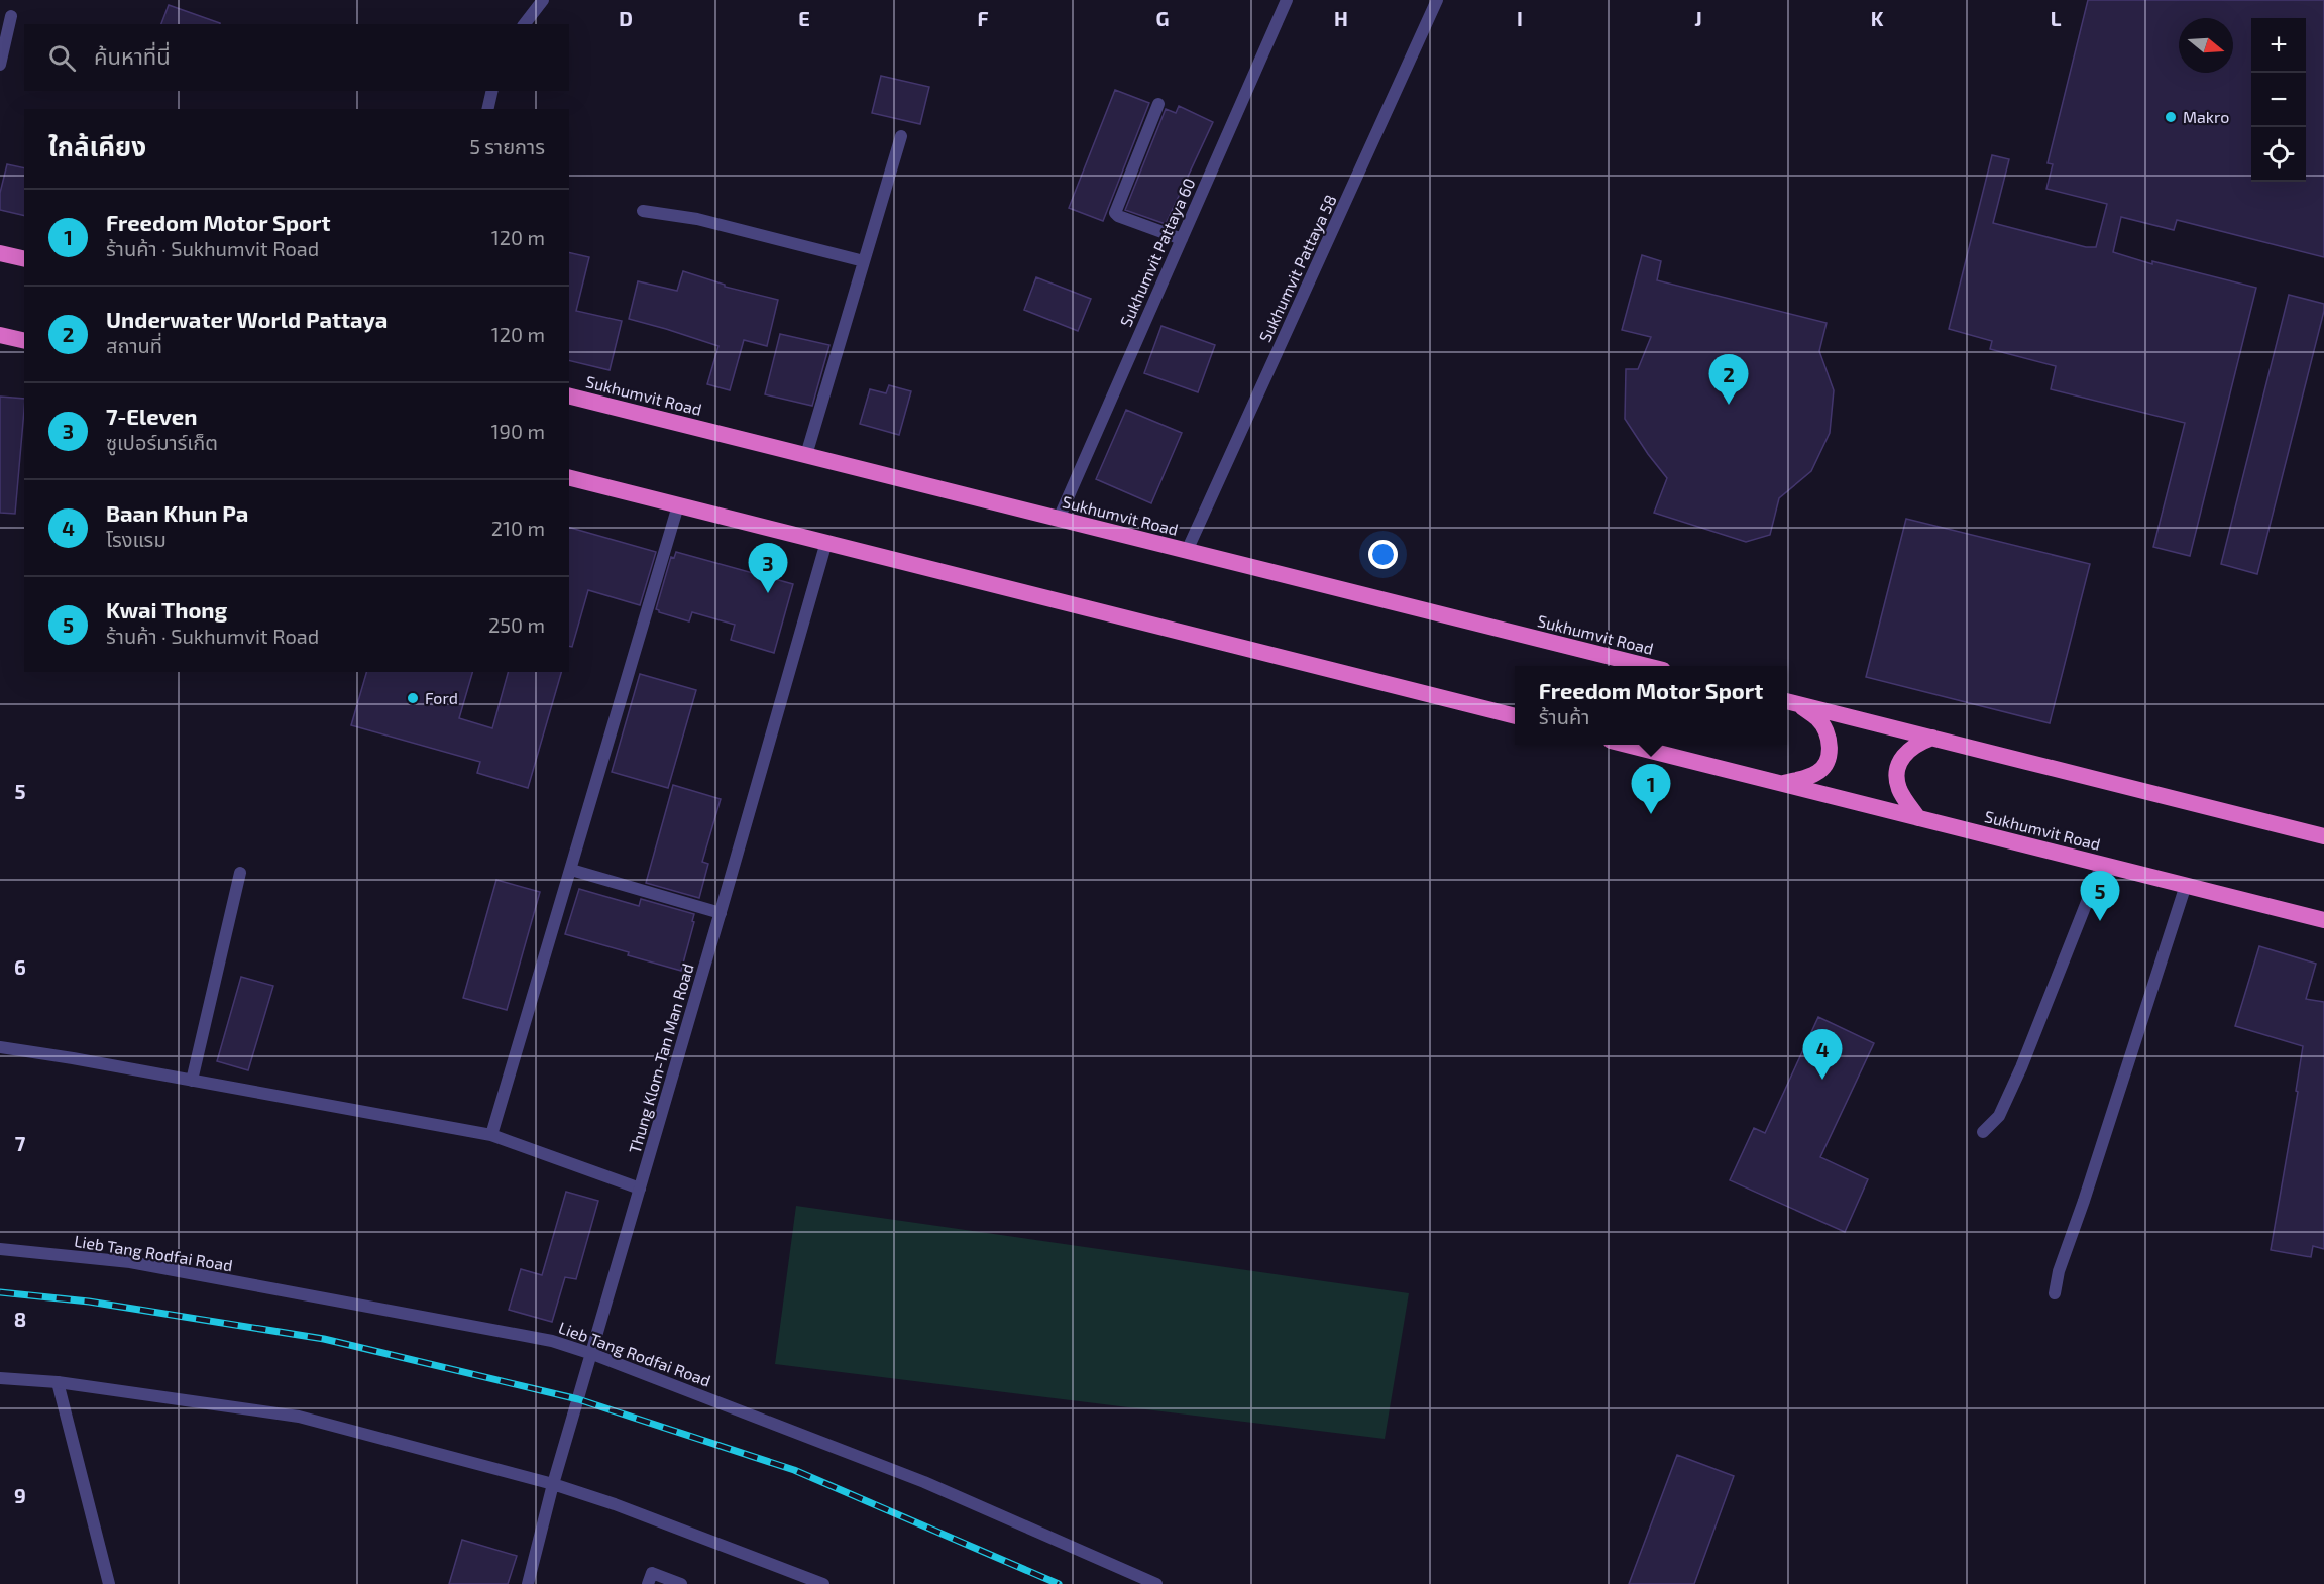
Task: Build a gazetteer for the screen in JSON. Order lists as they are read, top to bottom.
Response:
{
  "streets": {
    "highway": ["Sukhumvit Road"],
    "street": [
      "Sukhumvit Pattaya 60",
      "Sukhumvit Pattaya 58",
      "Thung Klom-Tan Man Road",
      "Lieb Tang Rodfai Road"
    ]
  },
  "crossings": [
    ["Sukhumvit Pattaya 60", "Sukhumvit Road"],
    ["Sukhumvit Pattaya 58", "Sukhumvit Road"],
    ["Thung Klom-Tan Man Road", "Lieb Tang Rodfai Road"]
  ],
  "places": ["Makro", "Ford"],
  "north": "right",
  "page": {
    "map_buttons": ["+", "−"],
    "search": "ค้นหาที่นี่",
    "heading": ["ใกล้เคียง", "5 รายการ"],
    "list": [
      {
        "mark": "1",
        "name": "Freedom Motor Sport",
        "note": "ร้านค้า · Sukhumvit Road",
        "value": "120 m"
      },
      {
        "mark": "2",
        "name": "Underwater World Pattaya",
        "note": "สถานที่",
        "value": "120 m"
      },
      {
        "mark": "3",
        "name": "7-Eleven",
        "note": "ซูเปอร์มาร์เก็ต",
        "value": "190 m"
      },
      {
        "mark": "4",
        "name": "Baan Khun Pa",
        "note": "โรงแรม",
        "value": "210 m"
      },
      {
        "mark": "5",
        "name": "Kwai Thong",
        "note": "ร้านค้า · Sukhumvit Road",
        "value": "250 m"
      }
    ],
    "pins": [
      "2",
      "3",
      "1",
      "5",
      "4"
    ],
    "popup": ["Freedom Motor Sport", "ร้านค้า"]
  },
  "grid": {
    "columns": [
      "D",
      "E",
      "F",
      "G",
      "H",
      "I",
      "J",
      "K",
      "L"
    ],
    "rows": [
      "5",
      "6",
      "7",
      "8",
      "9"
    ]
  }
}
